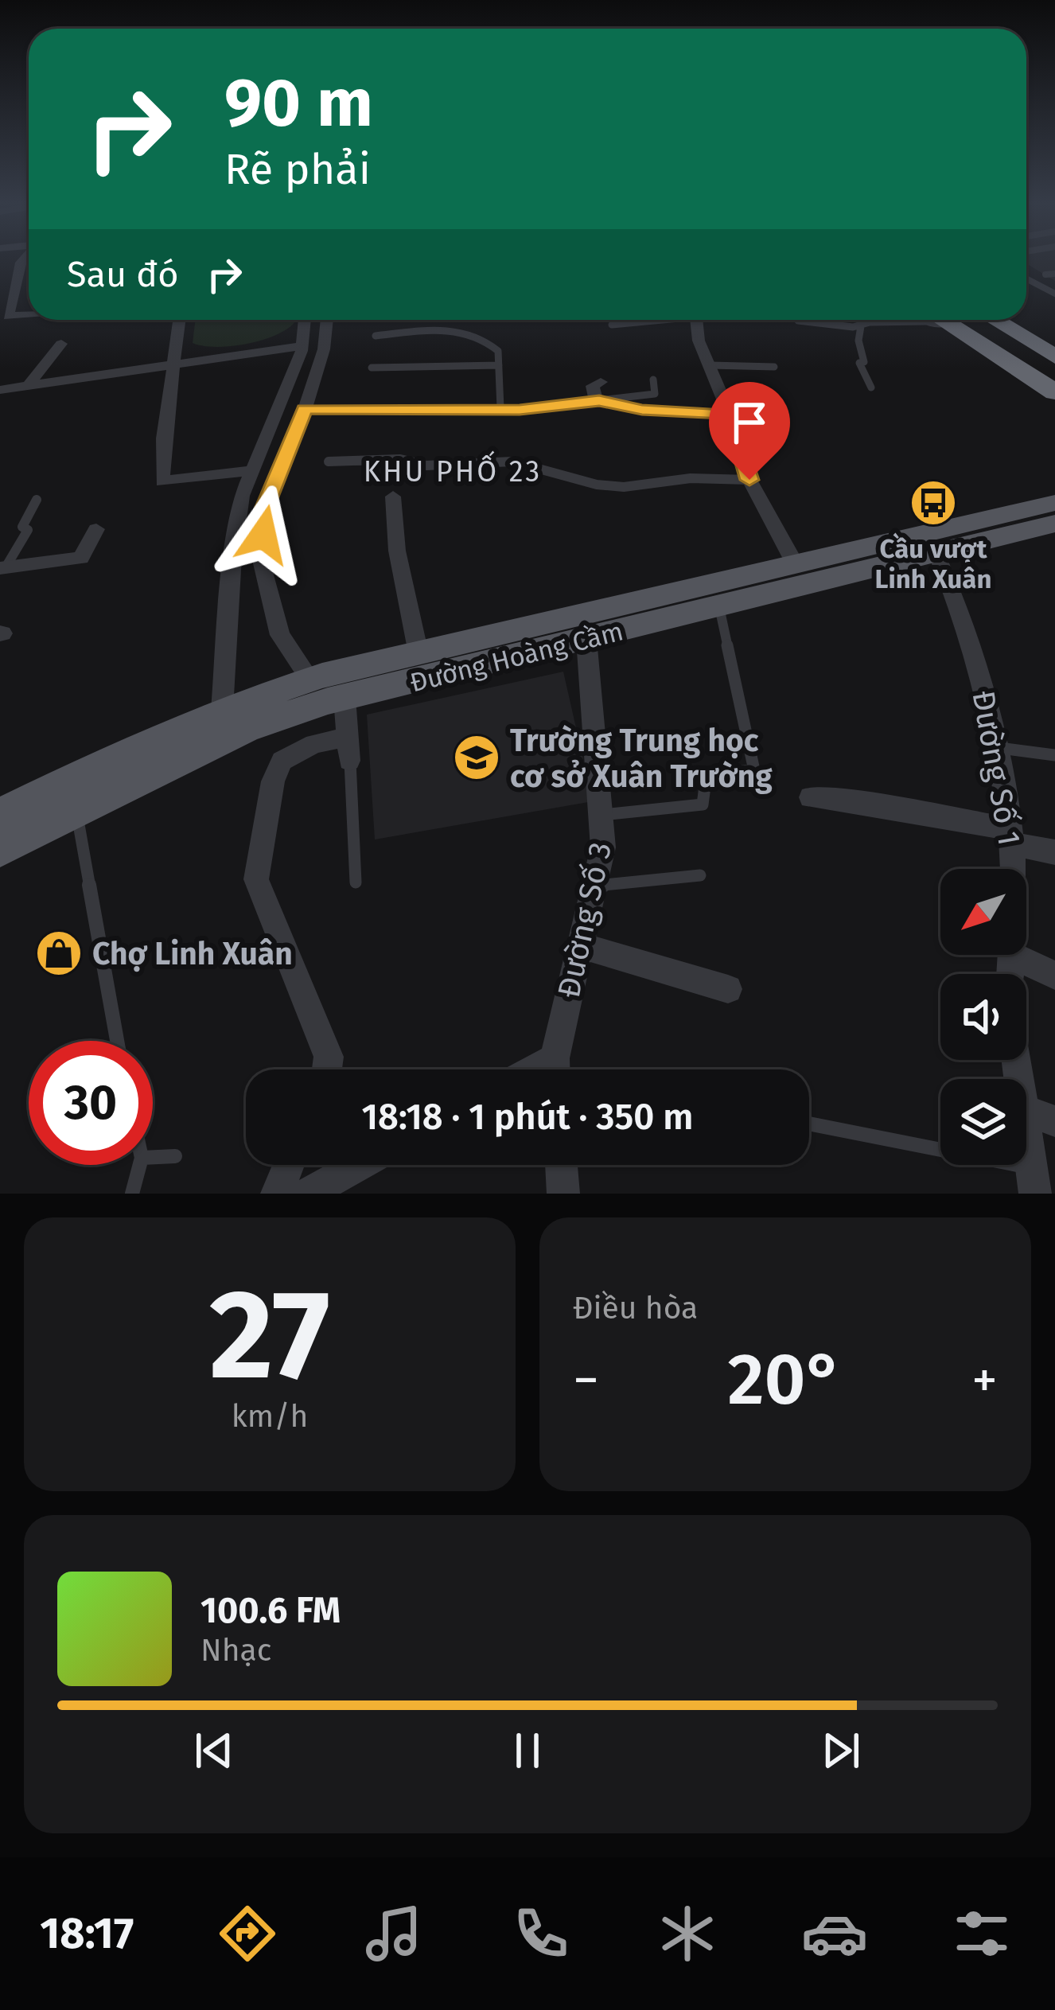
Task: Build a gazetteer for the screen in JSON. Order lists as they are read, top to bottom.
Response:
{
  "streets": {
    "main road": ["Đường Hoàng Cầm"],
    "street": ["Đường Số 1", "Đường Số 3"]
  },
  "crossings": [
    ["Đường Hoàng Cầm", "Đường Số 1"],
    ["Đường Hoàng Cầm", "Đường Số 3"]
  ],
  "districts": ["KHU PHỐ 23"],
  "places": {
    "bus stop": ["Cầu vượt Linh Xuân"],
    "school or university": ["Trường Trung học cơ sở Xuân Trường"],
    "shop": ["Chợ Linh Xuân"]
  },
  "north": "bottom left",
  "page": {
    "turn": ["90 m", "Rẽ phải"],
    "then": "Sau đó",
    "limit": "30",
    "trip": "18:18 · 1 phút · 350 m",
    "tile": [
      ["27", "km/h"],
      "Điều hòa"
    ],
    "heat": ["−", "20°", "+"],
    "song": ["100.6 FM", "Nhạc"],
    "tabs": "18:17"
  }
}
